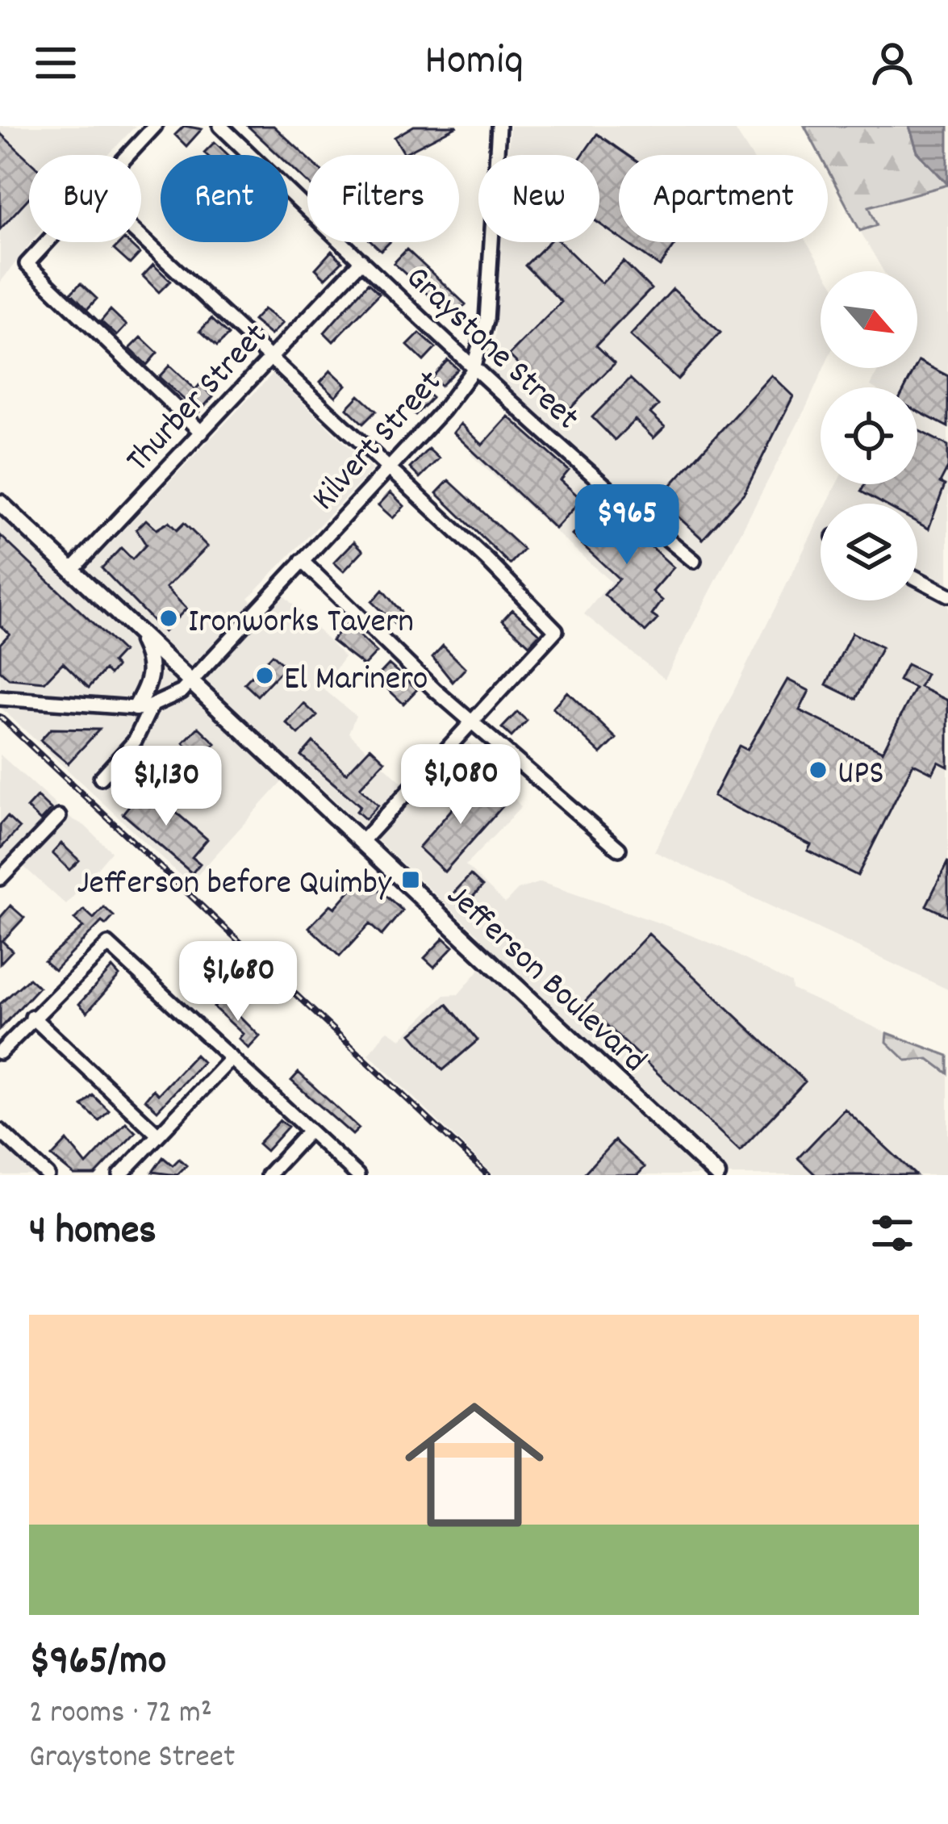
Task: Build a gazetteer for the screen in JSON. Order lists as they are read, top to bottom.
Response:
{
  "streets": {
    "main road": ["Jefferson Boulevard"],
    "street": ["Graystone Street", "Thurber Street", "Kilvert Street"]
  },
  "crossings": [
    ["Graystone Street", "Thurber Street"],
    ["Graystone Street", "Kilvert Street"],
    ["Thurber Street", "Jefferson Boulevard"],
    ["Kilvert Street", "Jefferson Boulevard"]
  ],
  "places": {
    "other": ["Ironworks Tavern", "El Marinero", "UPS"],
    "transit": ["Jefferson before Quimby"]
  },
  "north": "bottom right",
  "page": {
    "header": "Homiq",
    "chip": [
      "Buy",
      "Rent",
      "Filters",
      "New",
      "Apartment"
    ],
    "price": [
      "$965",
      "$1,080",
      "$1,130",
      "$1,680"
    ],
    "heading": "4 homes",
    "list": [
      {
        "name": "$965/mo",
        "note": "2 rooms · 72 m² · Graystone Street"
      }
    ]
  }
}
